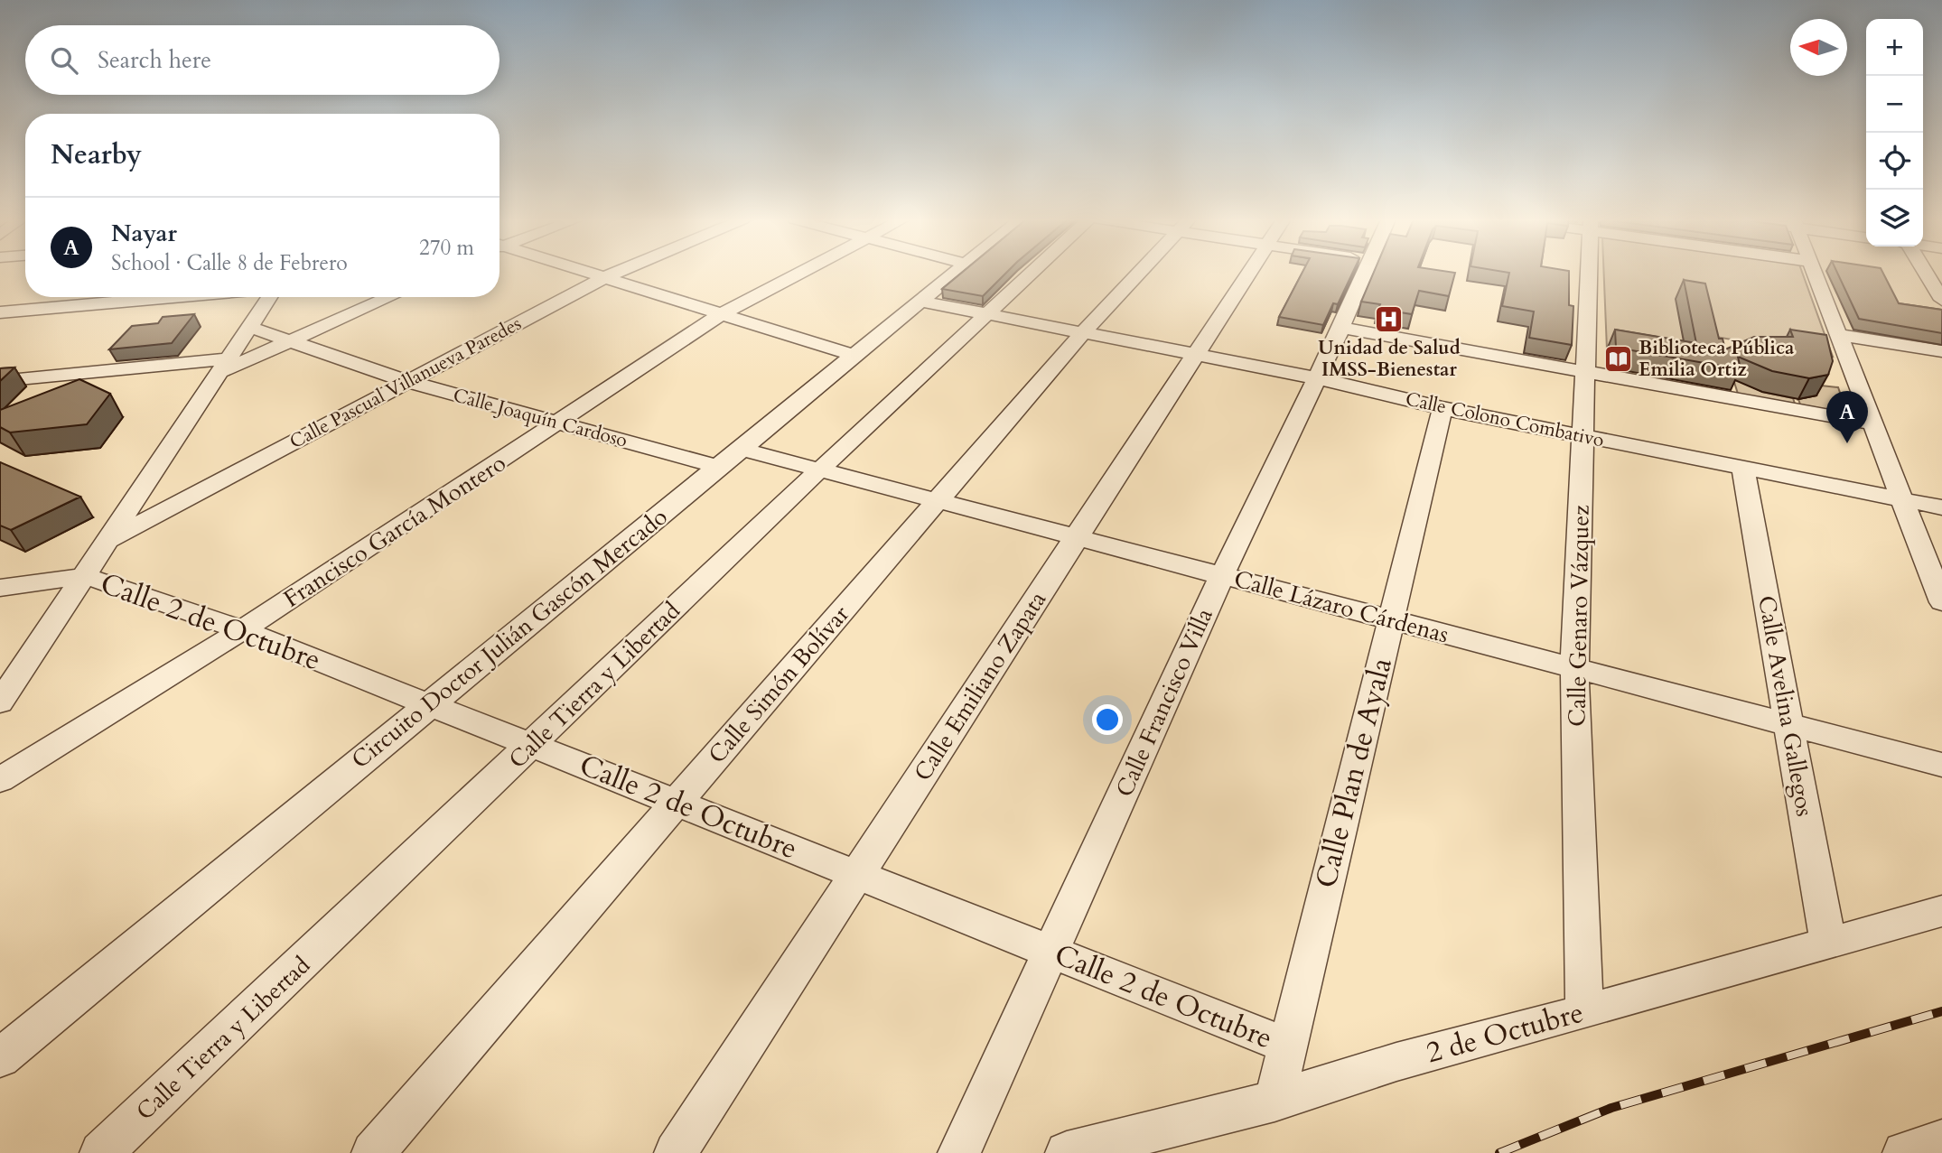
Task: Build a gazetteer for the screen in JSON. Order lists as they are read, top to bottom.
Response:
{
  "streets": {
    "street": [
      "Calle Pascual Villanueva Paredes",
      "Calle Joaquín Cardoso",
      "Calle Colono Combativo",
      "Francisco García Montero",
      "Calle Lázaro Cárdenas",
      "Calle Genaro Vázquez",
      "Calle 2 de Octubre",
      "Circuito Doctor Julián Gascón Mercado",
      "Calle Simón Bolívar",
      "Calle Tierra y Libertad",
      "Calle Emiliano Zapata",
      "Calle Francisco Villa",
      "Calle Avelina Gallegos",
      "Calle Plan de Ayala",
      "2 de Octubre"
    ]
  },
  "crossings": [
    ["Calle Pascual Villanueva Paredes", "Calle Joaquín Cardoso"],
    ["Calle Joaquín Cardoso", "Francisco García Montero"],
    ["Calle Joaquín Cardoso", "Circuito Doctor Julián Gascón Mercado"],
    ["Calle Colono Combativo", "Calle Genaro Vázquez"],
    ["Calle Colono Combativo", "Circuito Doctor Julián Gascón Mercado"],
    ["Calle Colono Combativo", "Calle Simón Bolívar"],
    ["Calle Colono Combativo", "Calle Tierra y Libertad"],
    ["Calle Colono Combativo", "Calle Emiliano Zapata"],
    ["Calle Colono Combativo", "Calle Francisco Villa"],
    ["Calle Colono Combativo", "Calle Avelina Gallegos"],
    ["Calle Colono Combativo", "Calle Plan de Ayala"],
    ["Francisco García Montero", "Calle 2 de Octubre"],
    ["Calle Lázaro Cárdenas", "Calle Genaro Vázquez"],
    ["Calle Lázaro Cárdenas", "Circuito Doctor Julián Gascón Mercado"],
    ["Calle Lázaro Cárdenas", "Calle Simón Bolívar"],
    ["Calle Lázaro Cárdenas", "Calle Tierra y Libertad"],
    ["Calle Lázaro Cárdenas", "Calle Emiliano Zapata"],
    ["Calle Lázaro Cárdenas", "Calle Francisco Villa"],
    ["Calle Lázaro Cárdenas", "Calle Avelina Gallegos"],
    ["Calle Lázaro Cárdenas", "Calle Plan de Ayala"],
    ["Calle Genaro Vázquez", "2 de Octubre"],
    ["Calle 2 de Octubre", "Circuito Doctor Julián Gascón Mercado"],
    ["Calle 2 de Octubre", "Calle Simón Bolívar"],
    ["Calle 2 de Octubre", "Calle Tierra y Libertad"],
    ["Calle 2 de Octubre", "Calle Emiliano Zapata"],
    ["Calle 2 de Octubre", "Calle Francisco Villa"],
    ["Calle 2 de Octubre", "Calle Plan de Ayala"],
    ["Calle Avelina Gallegos", "2 de Octubre"],
    ["Calle Plan de Ayala", "2 de Octubre"]
  ],
  "places": {
    "hospital": ["Unidad de Salud IMSS-Bienestar"],
    "library": ["Biblioteca Pública Emilia Ortiz"]
  },
  "north": "left",
  "page": {
    "map_buttons": ["+", "−"],
    "search": "Search here",
    "heading": "Nearby",
    "list": [
      {
        "mark": "A",
        "name": "Nayar",
        "note": "School · Calle 8 de Febrero",
        "value": "270 m"
      }
    ],
    "pins": "A"
  }
}
